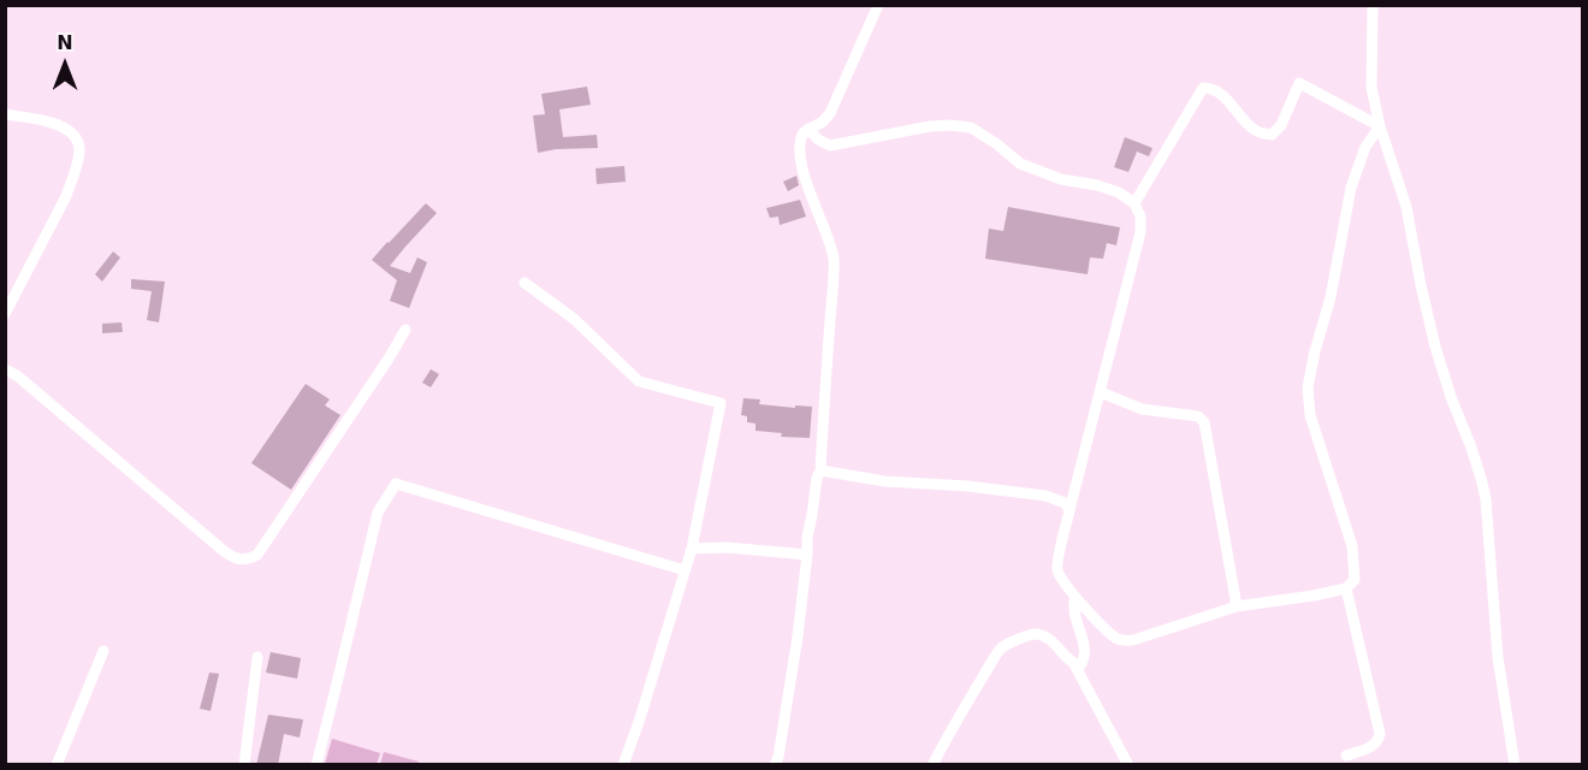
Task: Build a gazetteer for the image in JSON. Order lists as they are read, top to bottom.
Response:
{
  "north": "top"
}
